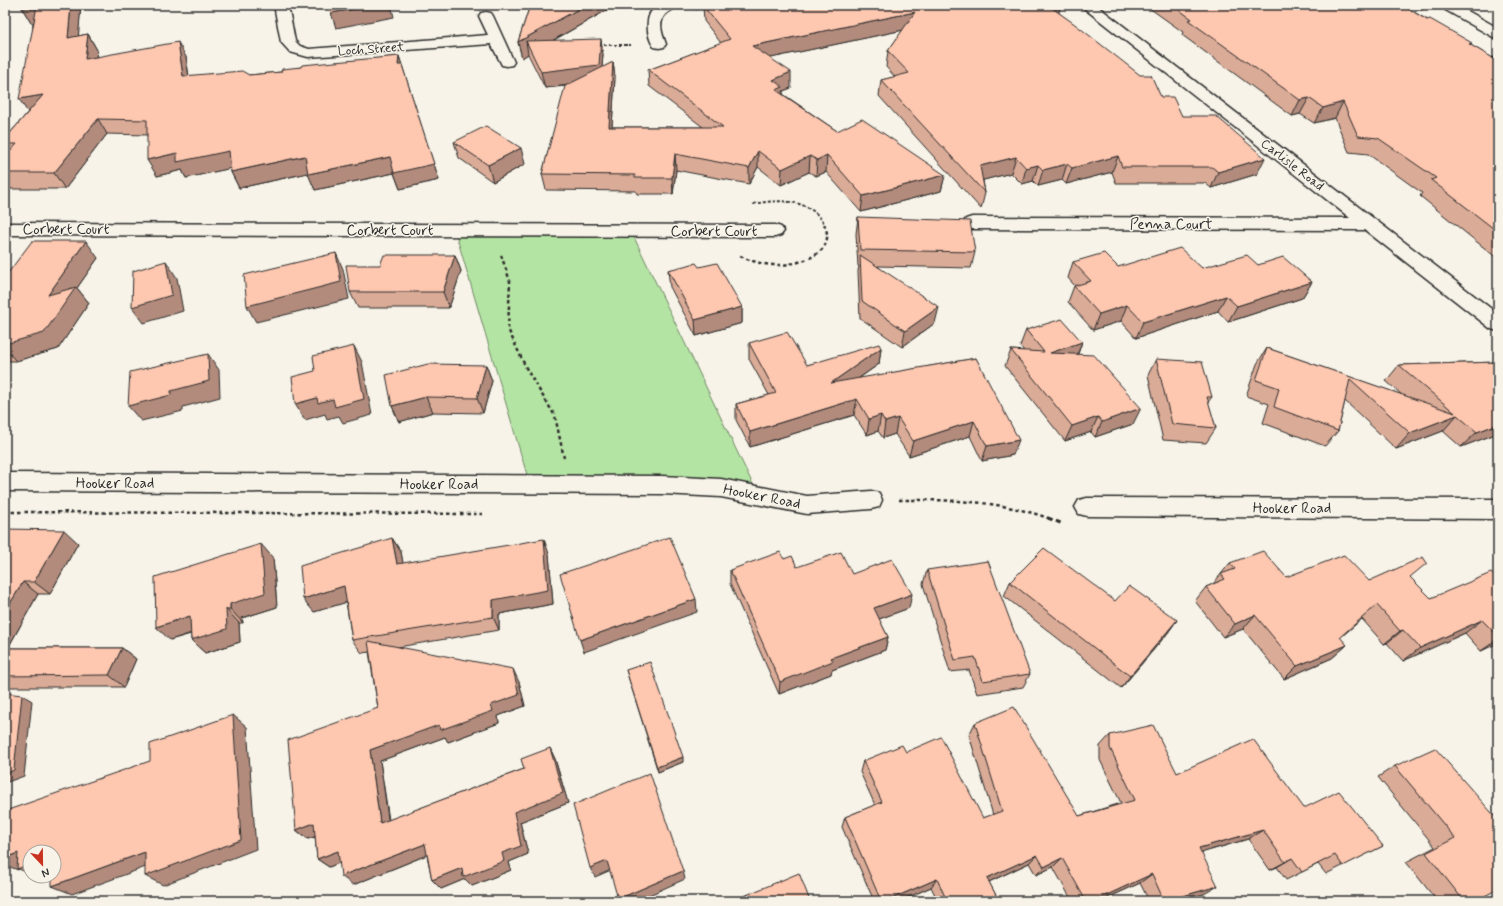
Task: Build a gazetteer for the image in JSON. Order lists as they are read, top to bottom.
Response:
{
  "streets": {
    "street": [
      "Loch Street",
      "Carlisle Road",
      "Penna Court",
      "Corbert Court",
      "Hooker Road"
    ]
  },
  "crossings": [
    ["Carlisle Road", "Penna Court"]
  ],
  "north": "bottom"
}
